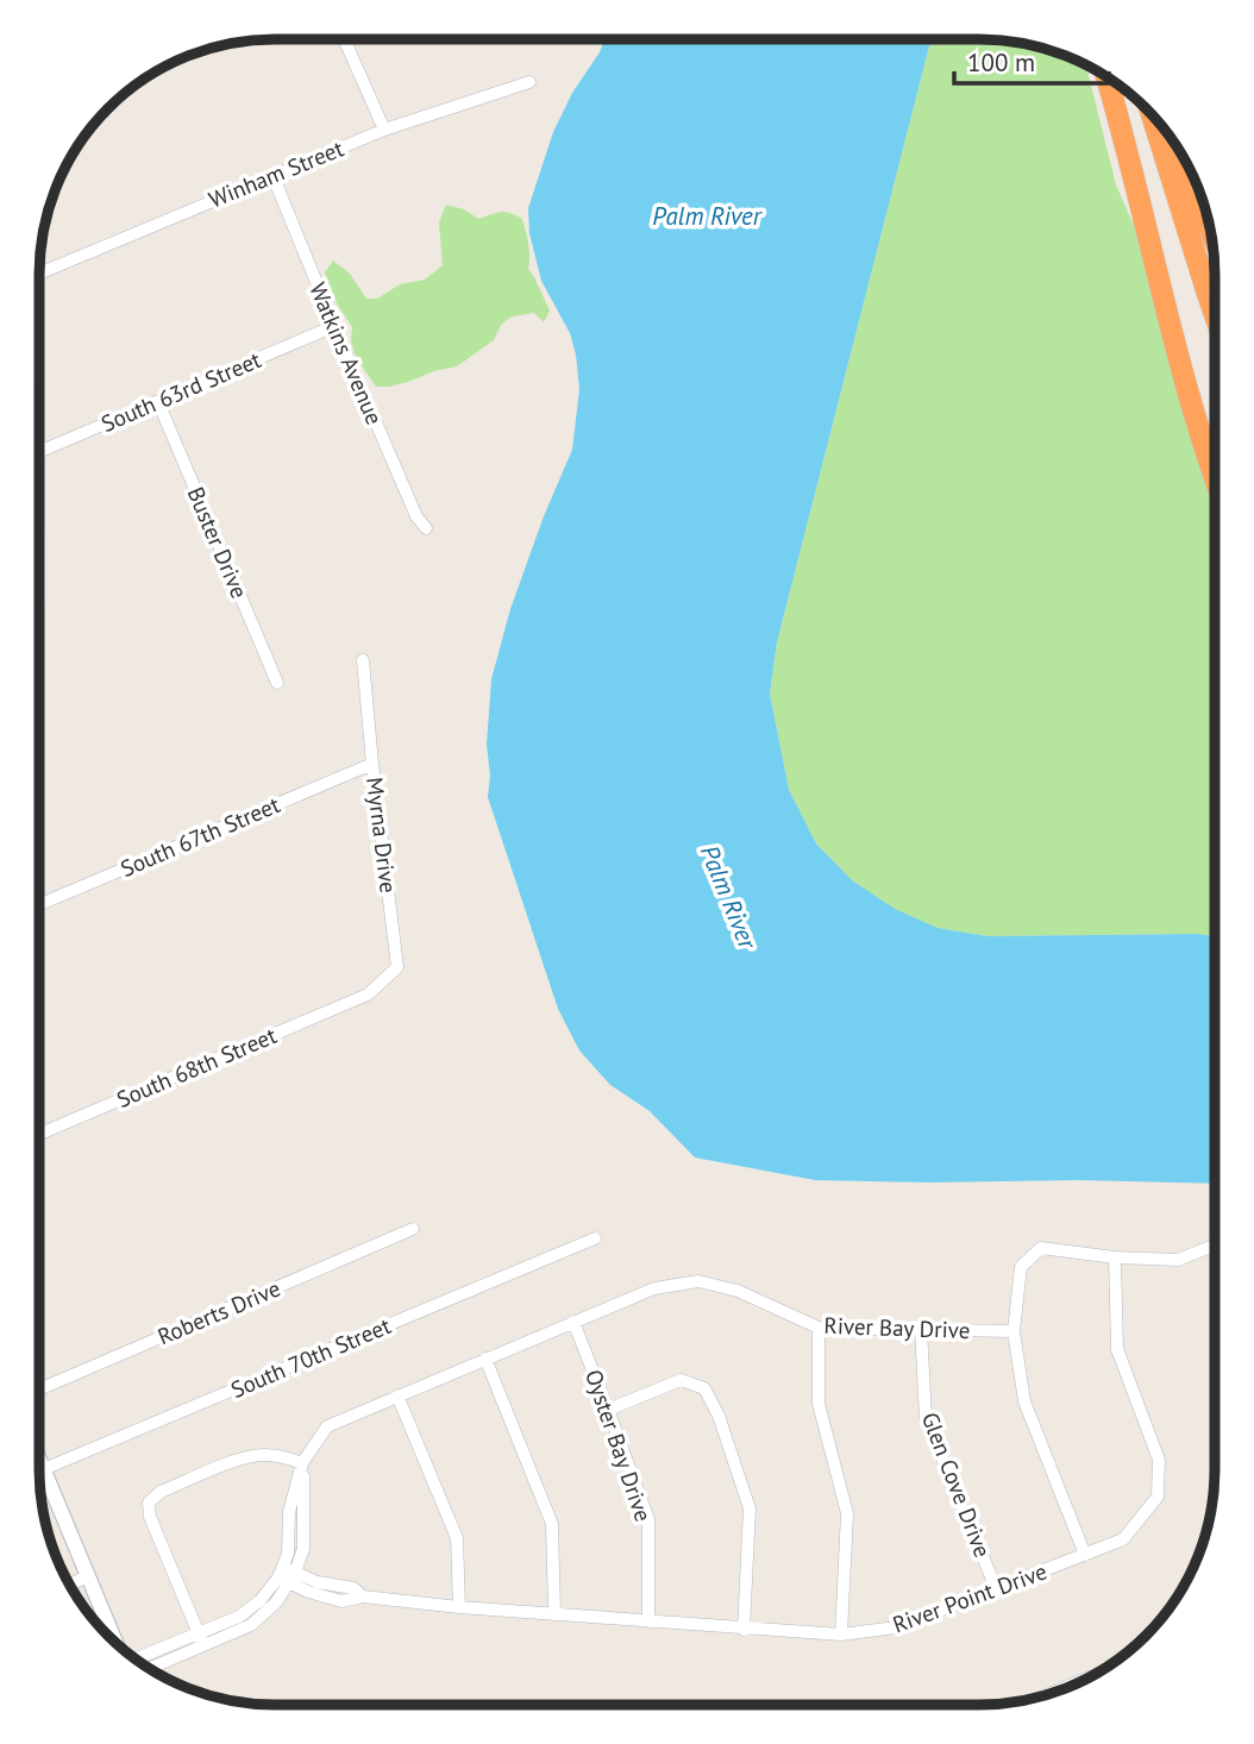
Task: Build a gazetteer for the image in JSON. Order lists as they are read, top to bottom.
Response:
{
  "streets": {
    "street": [
      "Winham Street",
      "Watkins Avenue",
      "South 63rd Street",
      "Buster Drive",
      "Myrna Drive",
      "South 67th Street",
      "South 68th Street",
      "Roberts Drive",
      "River Bay Drive",
      "South 70th Street",
      "Oyster Bay Drive",
      "Glen Cove Drive",
      "River Point Drive"
    ]
  },
  "crossings": [
    ["Winham Street", "Watkins Avenue"],
    ["Watkins Avenue", "South 63rd Street"],
    ["South 63rd Street", "Buster Drive"],
    ["Myrna Drive", "South 67th Street"],
    ["Myrna Drive", "South 68th Street"],
    ["River Bay Drive", "Oyster Bay Drive"],
    ["River Bay Drive", "Glen Cove Drive"],
    ["River Bay Drive", "River Point Drive"],
    ["Oyster Bay Drive", "River Point Drive"],
    ["Glen Cove Drive", "River Point Drive"]
  ],
  "water": ["Palm River"],
  "scale_bar": "100 m"
}
